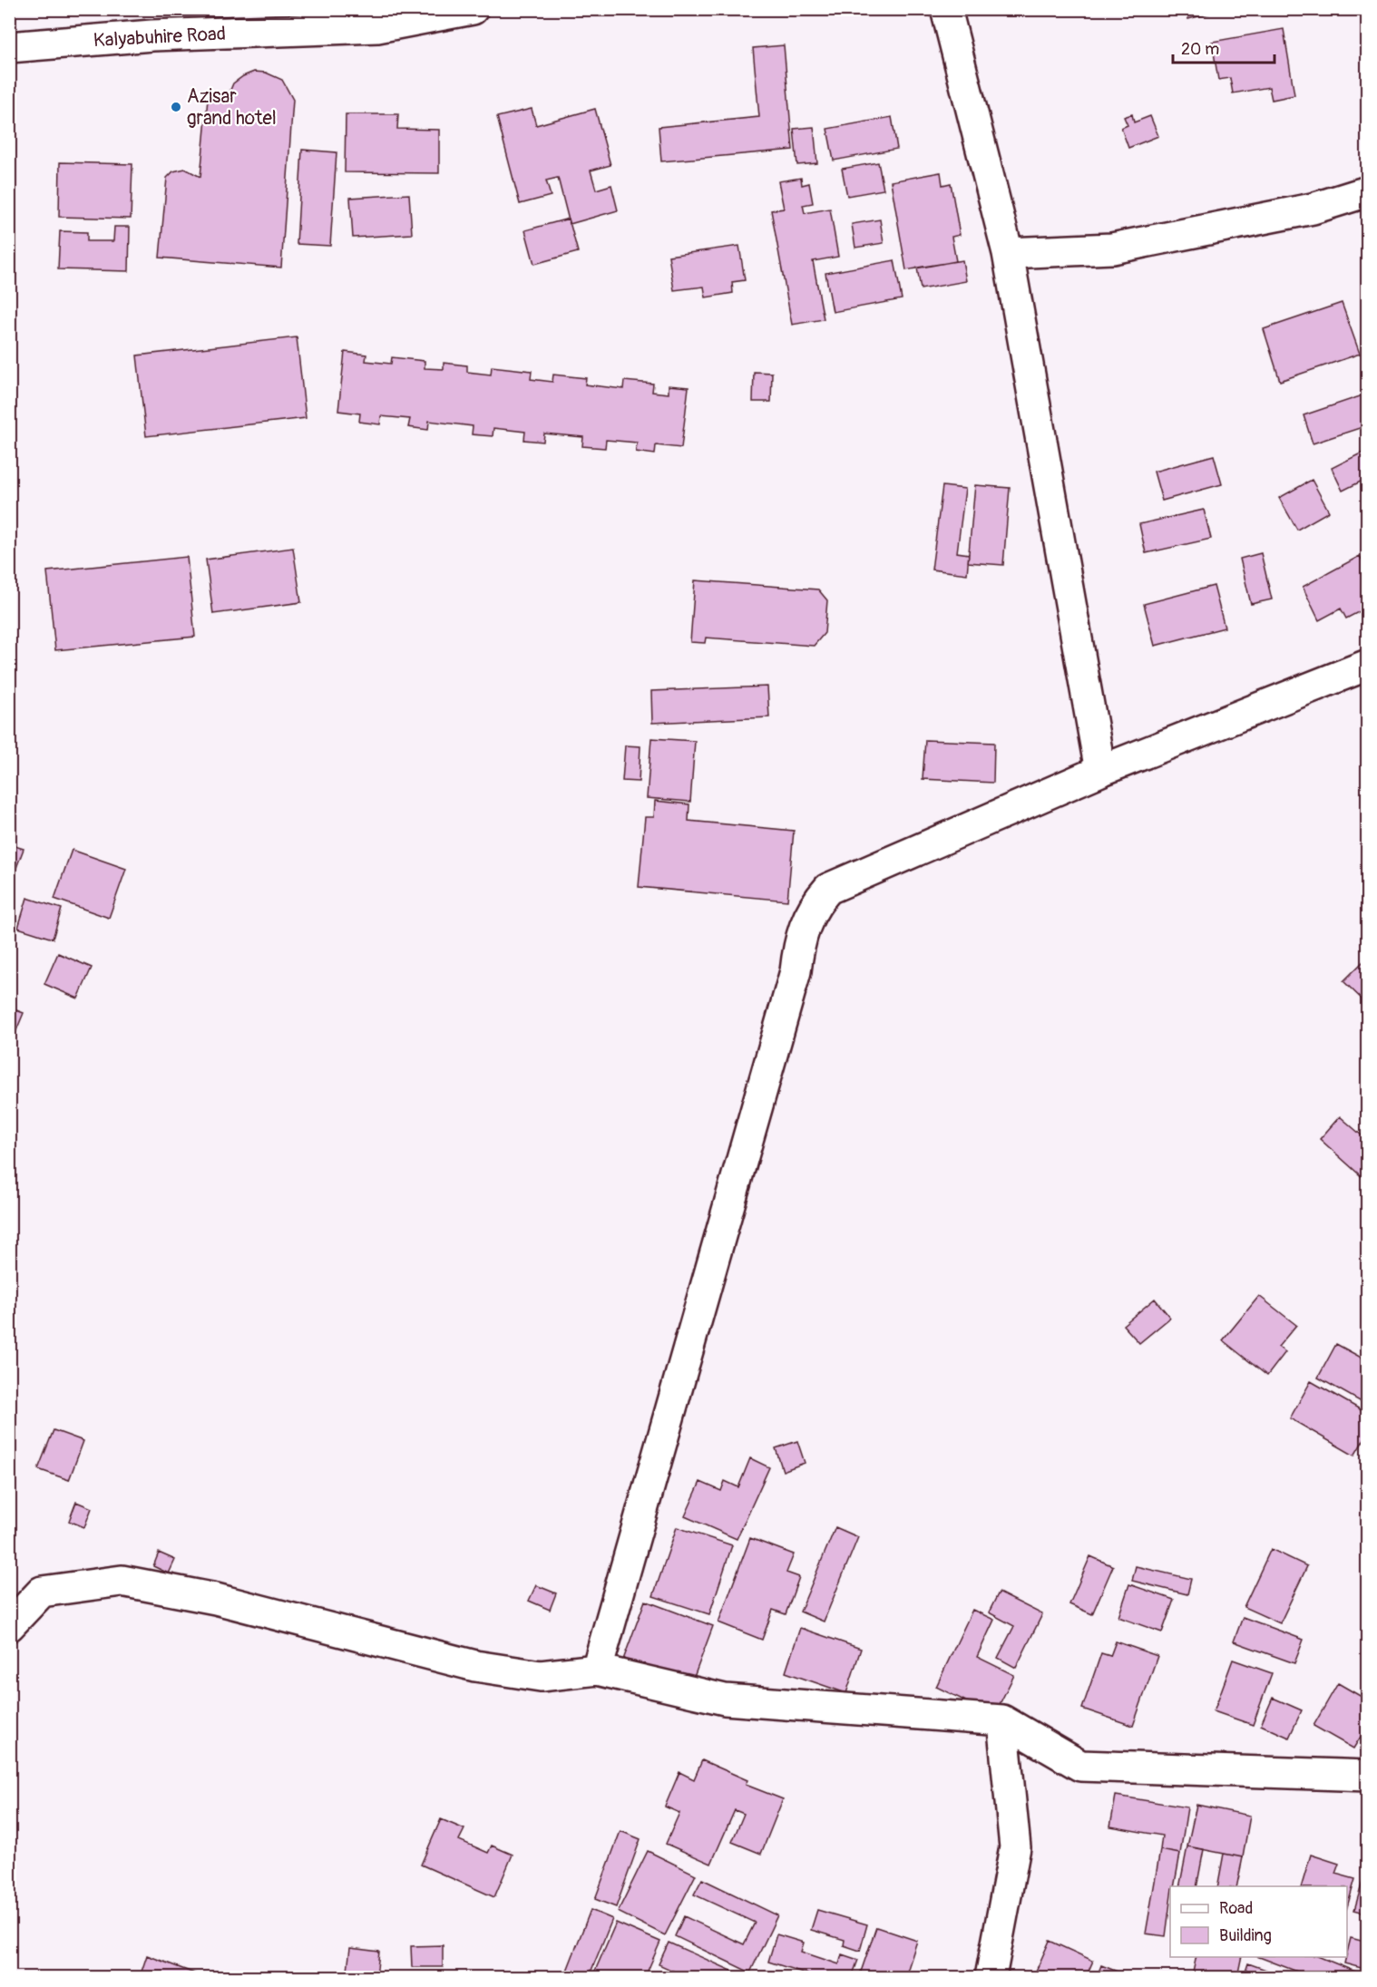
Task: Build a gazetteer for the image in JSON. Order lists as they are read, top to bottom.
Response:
{
  "streets": {
    "street": ["Kalyabuhire Road"]
  },
  "places": ["Azisar grand hotel"],
  "legend": ["Road", "Building"],
  "scale_bar": "20 m"
}
